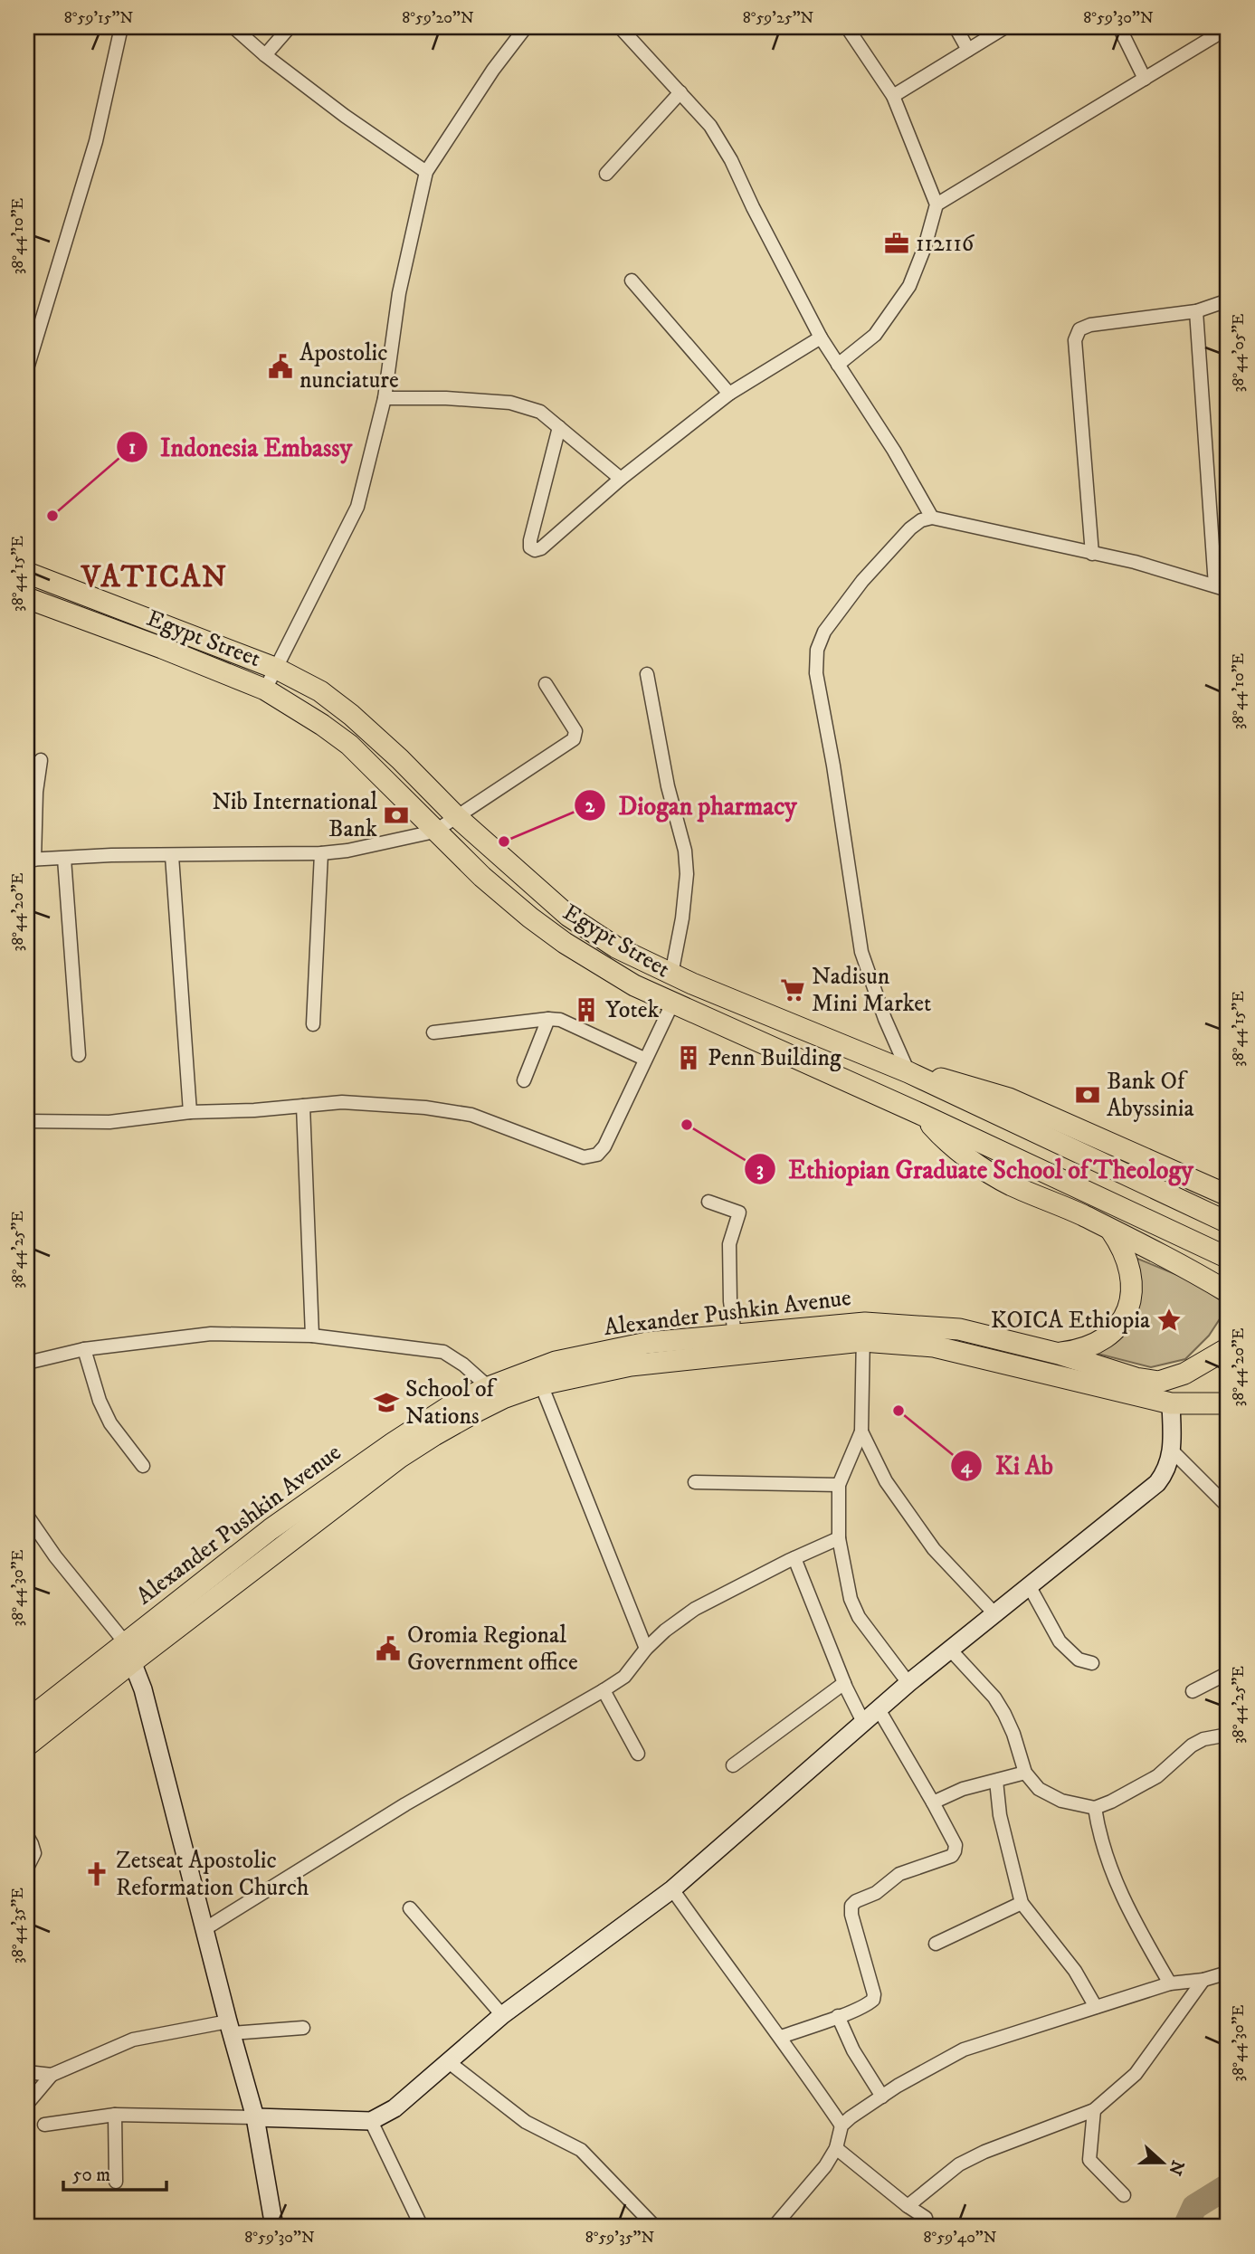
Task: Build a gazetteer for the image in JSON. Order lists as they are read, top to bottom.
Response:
{
  "streets": {
    "main road": ["Egypt Street", "Alexander Pushkin Avenue"]
  },
  "districts": ["VATICAN"],
  "places": {
    "office": ["112116"],
    "public building": ["Apostolic nunciature", "Oromia Regional Government office"],
    "other": [
      "Indonesia Embassy",
      "Diogan pharmacy",
      "Ethiopian Graduate School of Theology",
      "Ki Ab"
    ],
    "bank": ["Nib International Bank", "Bank Of Abyssinia"],
    "supermarket": ["Nadisun Mini Market"],
    "building": ["Yotek", "Penn Building"],
    "place": ["KOICA Ethiopia"],
    "school or university": ["School of Nations"],
    "church": ["Zetseat Apostolic Reformation Church"]
  },
  "scale_bar": "50 m",
  "north": "right",
  "coordinates": [
    "8°59'15\"N",
    "8°59'20\"N",
    "8°59'25\"N",
    "8°59'30\"N",
    "38°44'10\"E",
    "38°44'05\"E",
    "38°44'15\"E",
    "38°44'20\"E",
    "38°44'25\"E",
    "38°44'30\"E",
    "38°44'35\"E",
    "8°59'35\"N",
    "8°59'40\"N"
  ]
}
